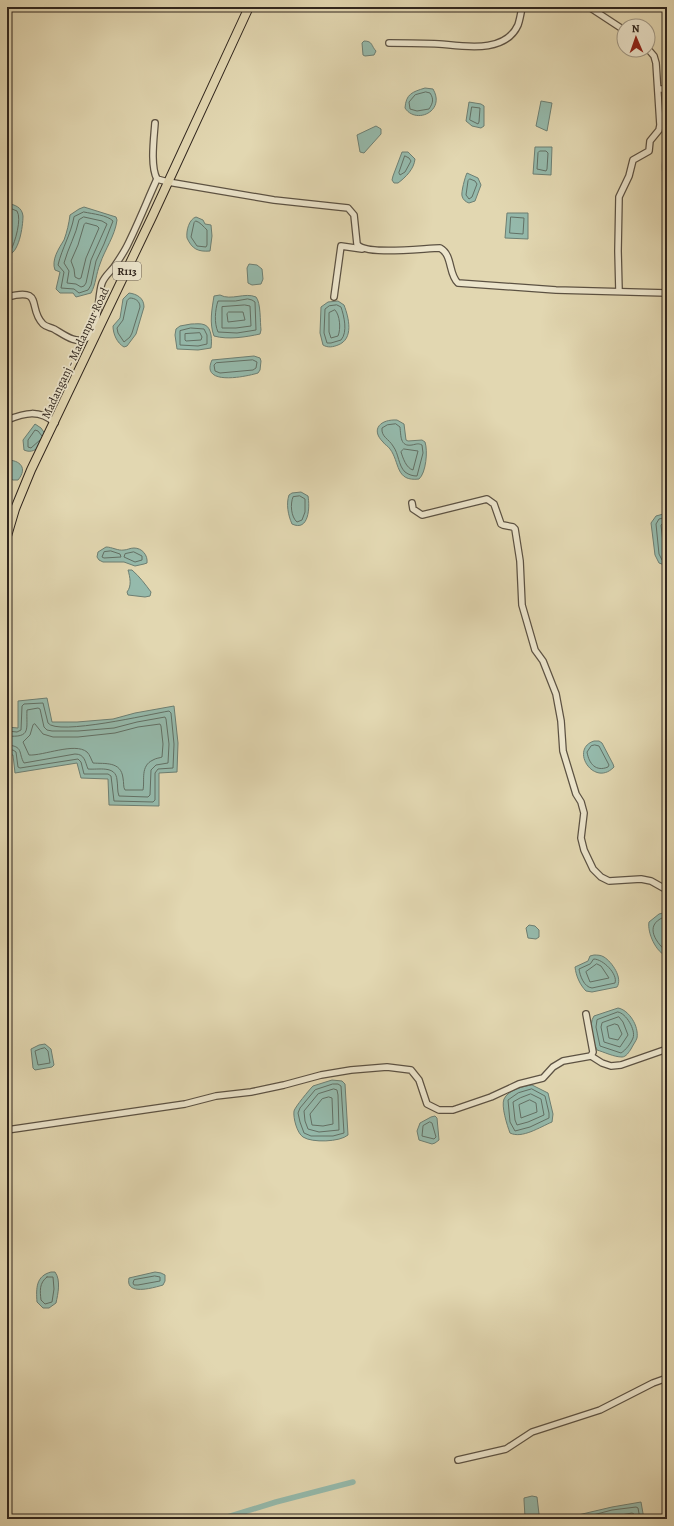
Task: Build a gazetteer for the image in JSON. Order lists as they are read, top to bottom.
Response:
{
  "streets": {
    "main road": ["R113", "Madanganj - Madanpur Road"]
  },
  "north": "top"
}
